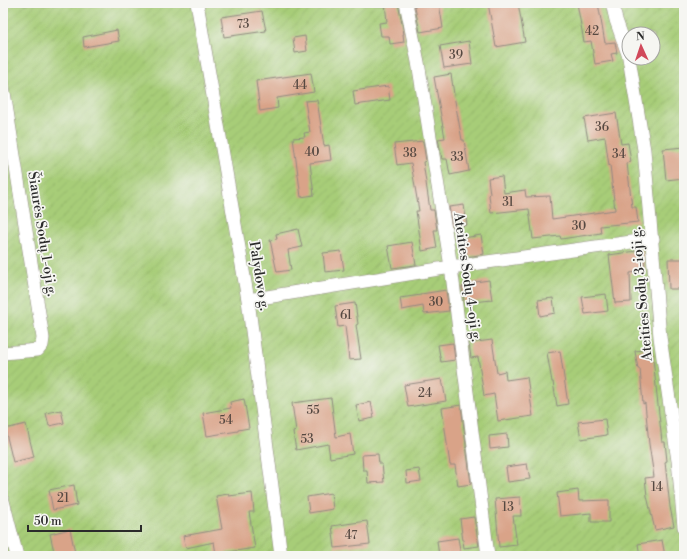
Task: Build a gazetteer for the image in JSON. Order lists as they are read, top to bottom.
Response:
{
  "streets": {
    "street": [
      "Šiaurės Sodų 1-oji g.",
      "Palydovo g.",
      "Ateities Sodų 4-oji g.",
      "Ateities Sodų 3-ioji g."
    ]
  },
  "house_numbers": [
    "73",
    "42",
    "39",
    "44",
    "36",
    "40",
    "38",
    "34",
    "33",
    "31",
    "30",
    "30",
    "61",
    "24",
    "55",
    "54",
    "53",
    "14",
    "21",
    "13",
    "47"
  ],
  "scale_bar": "50 m",
  "north": "top"
}
